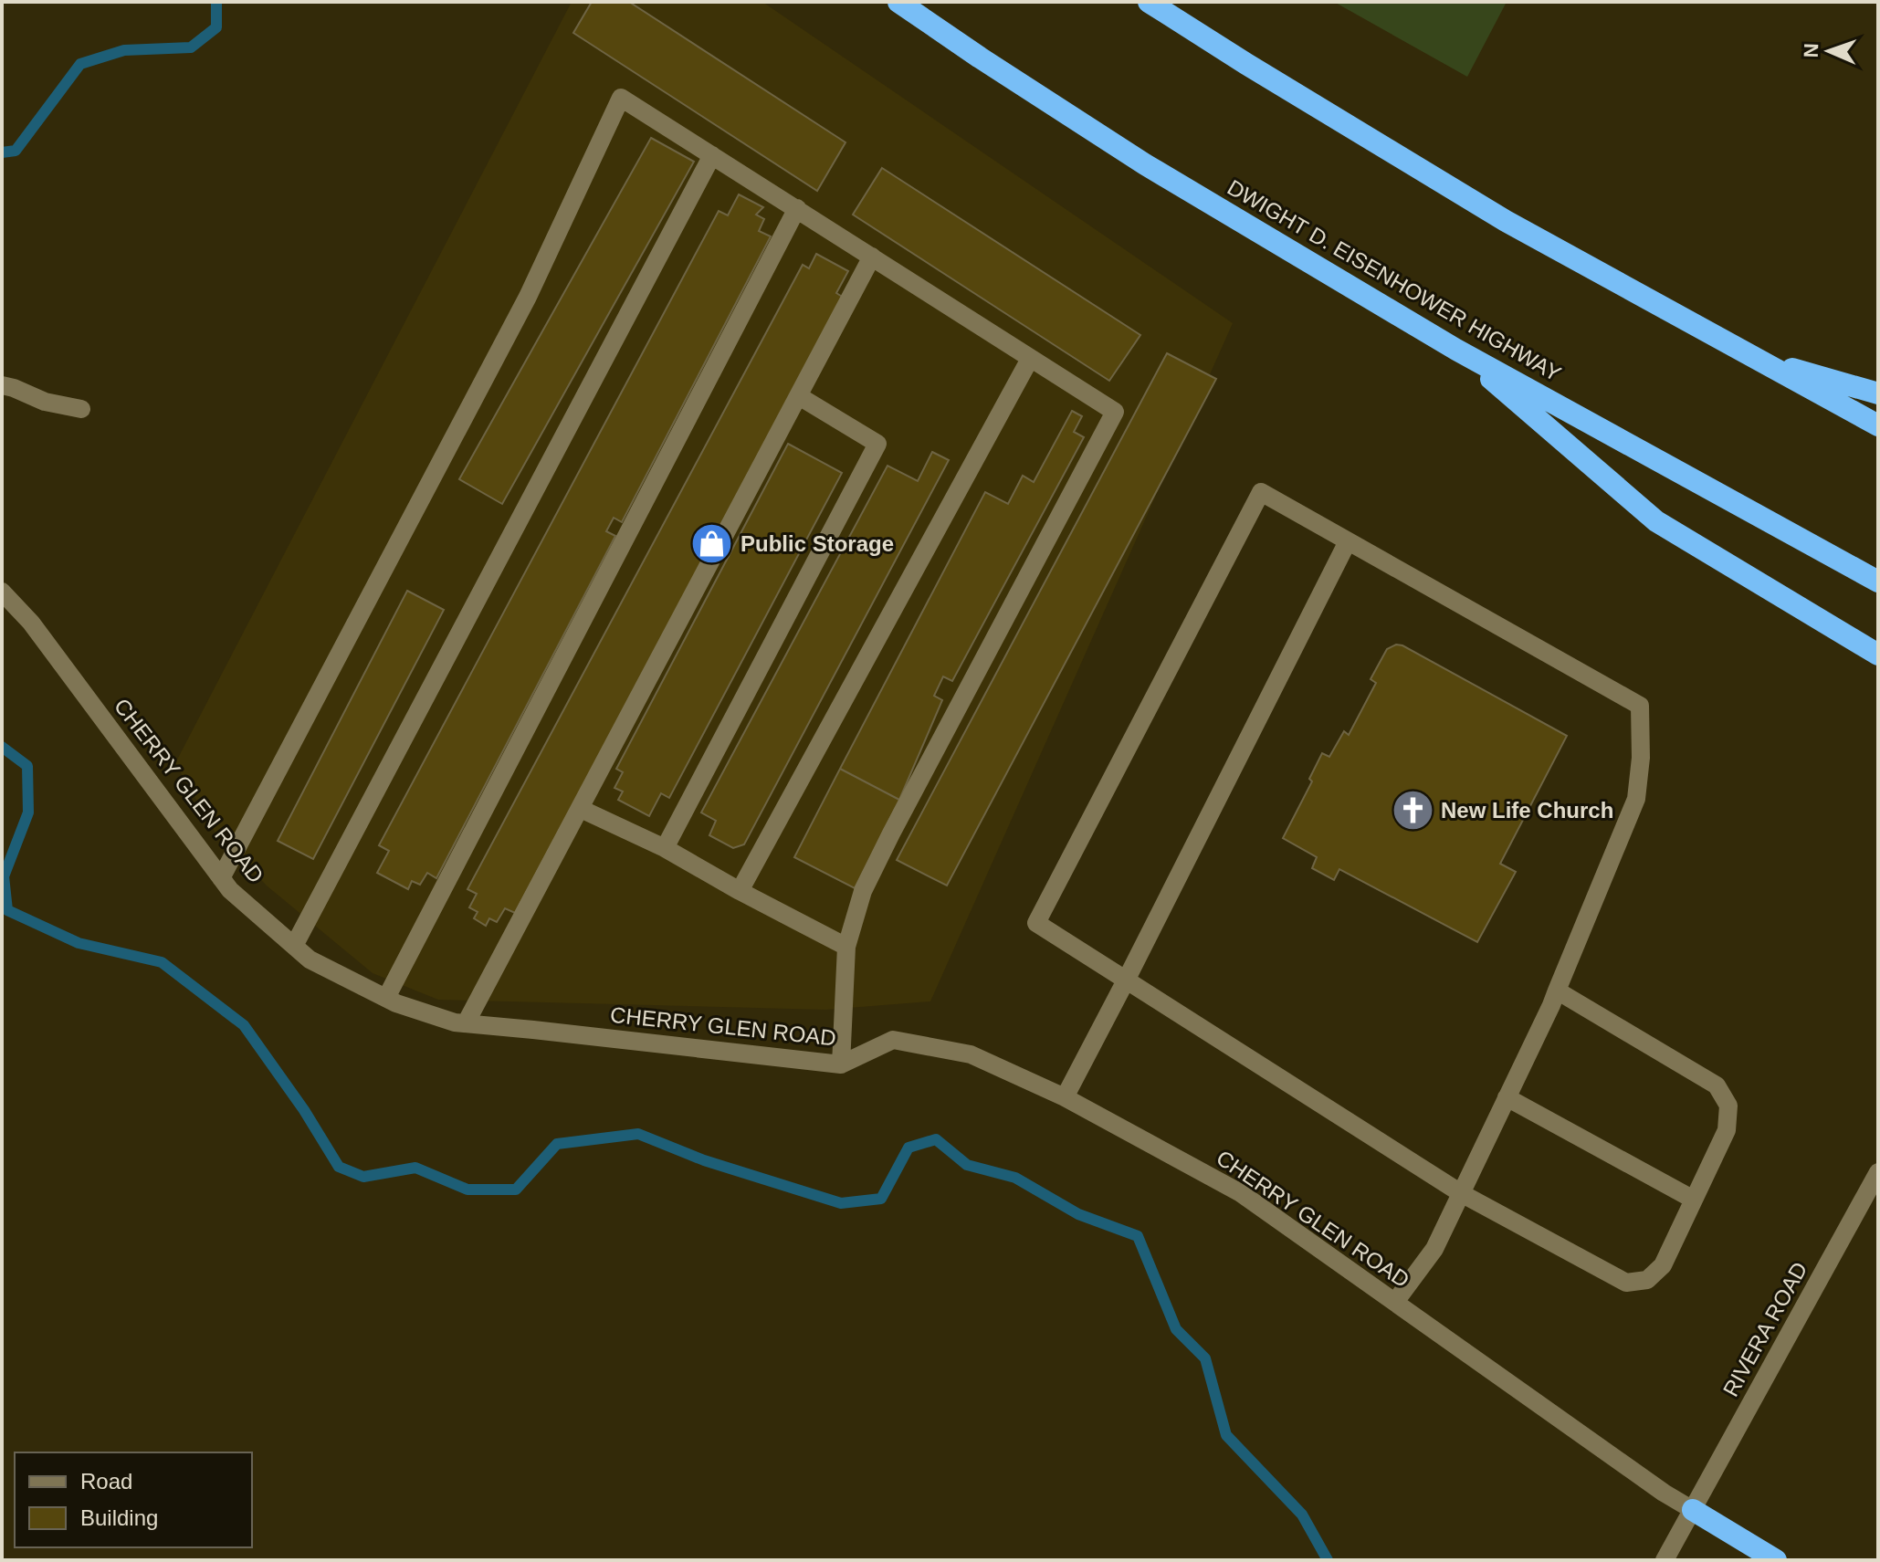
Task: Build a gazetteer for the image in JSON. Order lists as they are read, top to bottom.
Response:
{
  "streets": {
    "highway": ["DWIGHT D. EISENHOWER HIGHWAY"],
    "street": ["CHERRY GLEN ROAD", "RIVERA ROAD"]
  },
  "crossings": [
    ["CHERRY GLEN ROAD", "RIVERA ROAD"]
  ],
  "places": {
    "shop": ["Public Storage"],
    "church": ["New Life Church"]
  },
  "legend": ["Road", "Building"],
  "north": "left"
}
